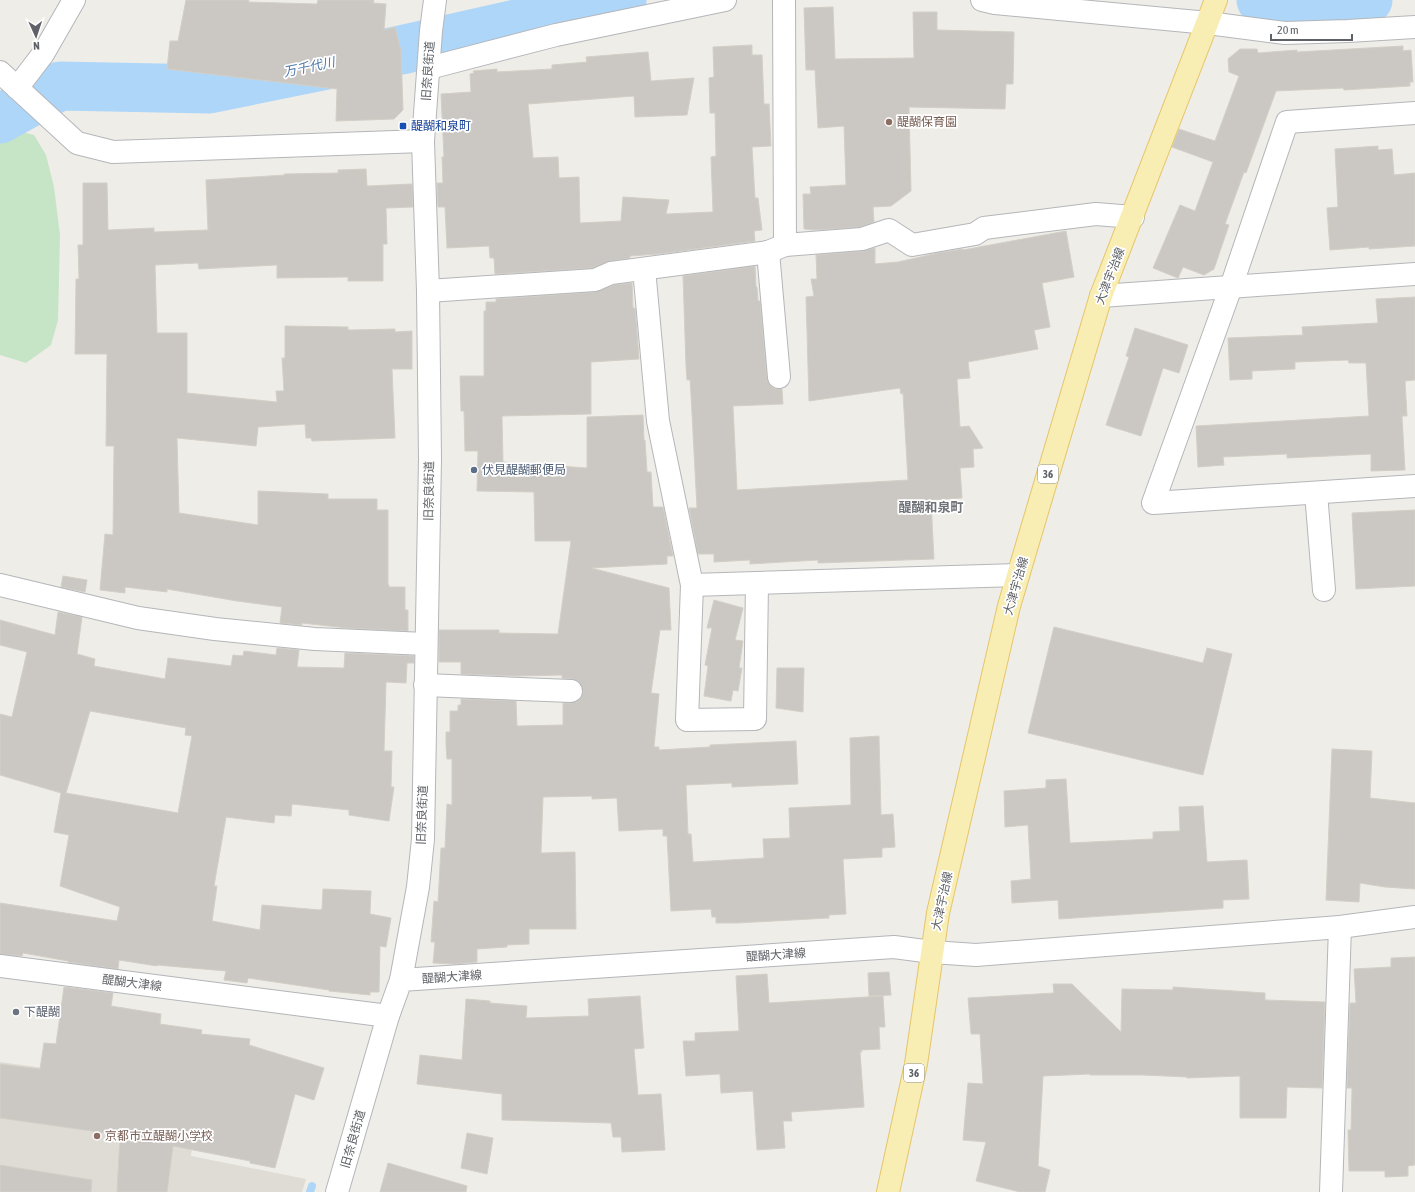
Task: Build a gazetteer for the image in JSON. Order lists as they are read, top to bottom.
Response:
{
  "streets": {
    "main road": ["大津宇治線", "36"],
    "street": ["旧奈良街道", "醍醐大津線"]
  },
  "crossings": [
    ["旧奈良街道", "醍醐大津線"],
    ["大津宇治線", "醍醐大津線"]
  ],
  "districts": ["醍醐和泉町"],
  "water": ["万千代川"],
  "places": {
    "other": [
      "醍醐保育園",
      "伏見醍醐郵便局",
      "下醍醐",
      "京都市立醍醐小学校"
    ],
    "transit": ["醍醐和泉町"]
  },
  "scale_bar": "20 m",
  "north": "bottom"
}
